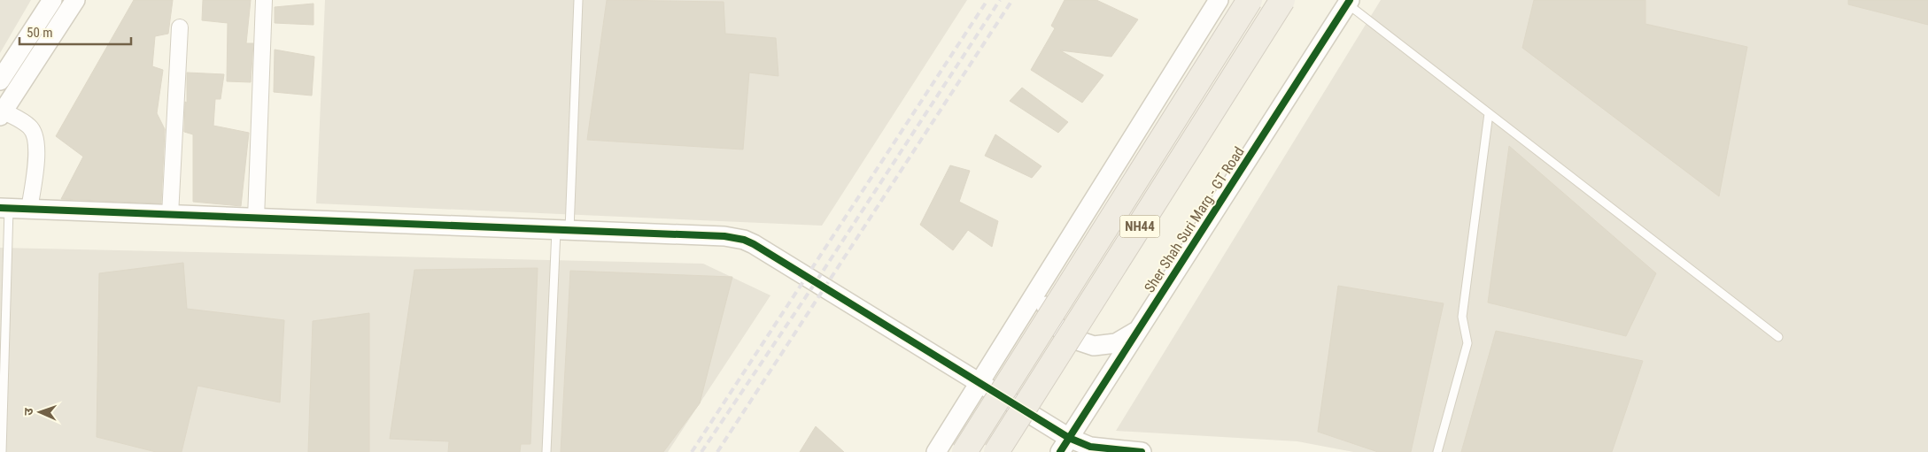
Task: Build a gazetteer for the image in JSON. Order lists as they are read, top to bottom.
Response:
{
  "streets": {
    "highway": ["NH44"],
    "street": ["Sher Shah Suri Marg - GT Road"]
  },
  "scale_bar": "50 m",
  "north": "left"
}
